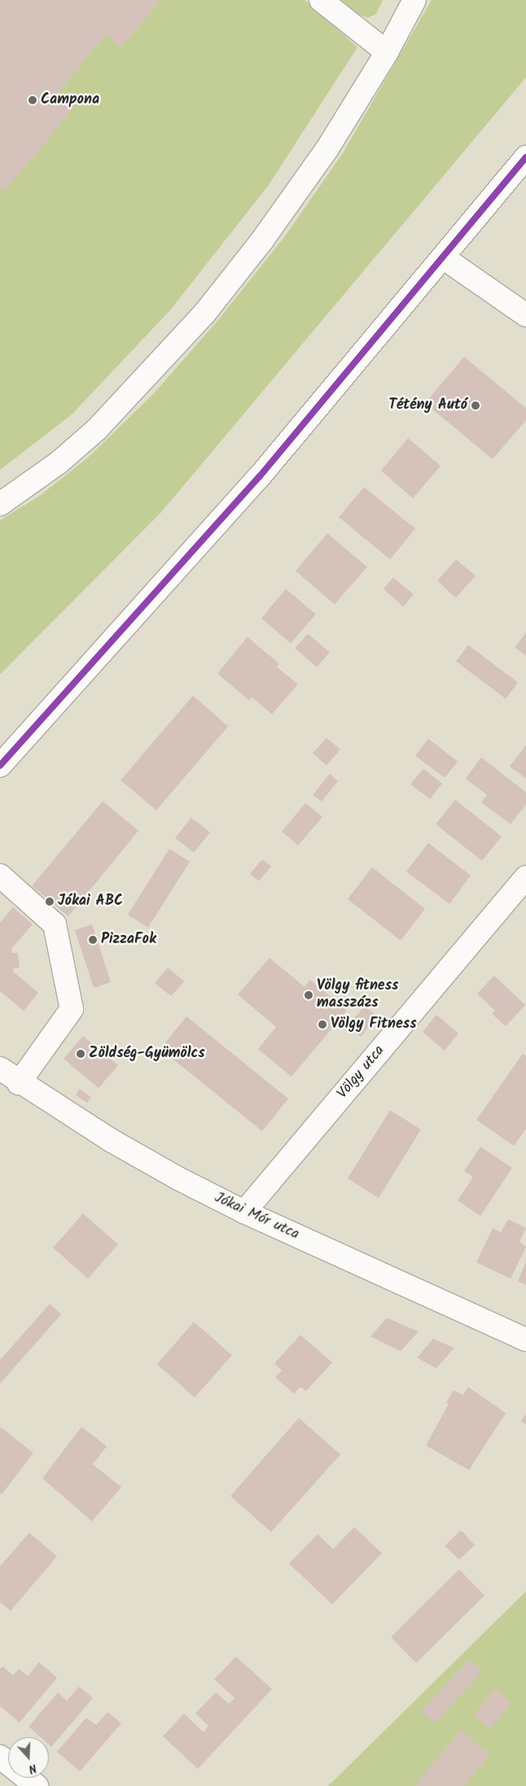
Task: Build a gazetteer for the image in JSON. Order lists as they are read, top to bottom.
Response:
{
  "streets": {
    "street": ["Völgy utca", "Jókai Mór utca"]
  },
  "crossings": [
    ["Völgy utca", "Jókai Mór utca"]
  ],
  "places": [
    "Campona",
    "Tétény Autó",
    "Jókai ABC",
    "PizzaFok",
    "Völgy fitness masszázs",
    "Völgy Fitness",
    "Zöldség-Gyümölcs"
  ],
  "north": "bottom"
}
